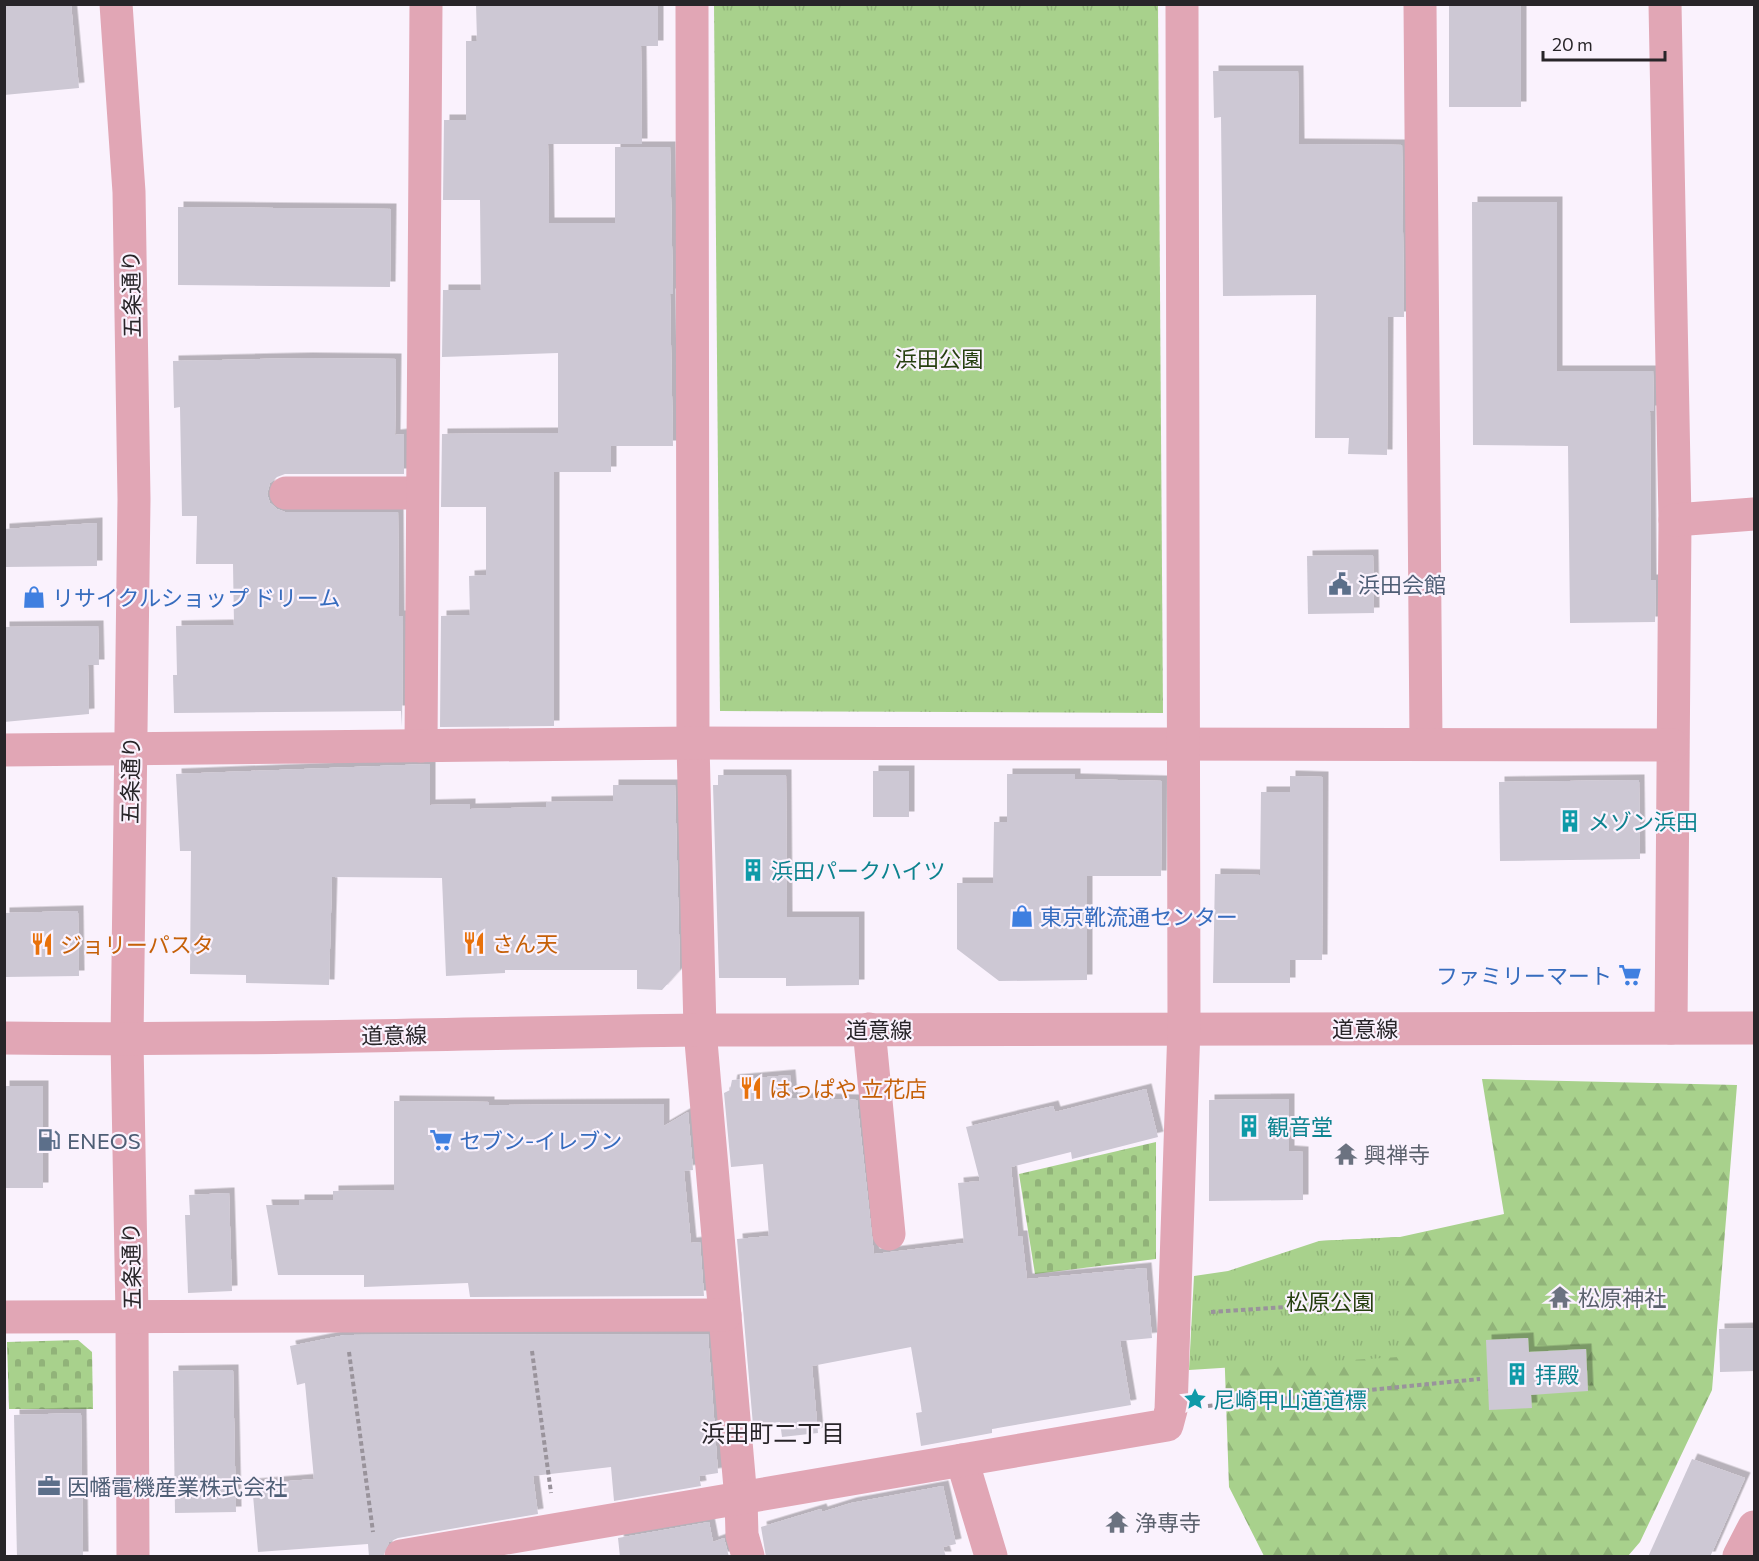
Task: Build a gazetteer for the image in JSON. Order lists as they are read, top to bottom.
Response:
{
  "streets": {
    "street": ["五条通り", "道意線"]
  },
  "crossings": [
    ["五条通り", "道意線"]
  ],
  "districts": ["浜田町二丁目"],
  "parks": ["浜田公園", "松原公園"],
  "places": {
    "public building": ["浜田会館"],
    "shop": ["リサイクルショップ ドリーム", "東京靴流通センター"],
    "building": [
      "メゾン浜田",
      "浜田パークハイツ",
      "観音堂",
      "拝殿"
    ],
    "restaurant": ["さん天", "ジョリーパスタ", "はっぱや 立花店"],
    "supermarket": ["ファミリーマート", "セブン-イレブン"],
    "fuel station": ["ENEOS"],
    "temple": ["興禅寺", "松原神社", "浄専寺"],
    "place": ["尼崎甲山道道標"],
    "office": ["因幡電機産業株式会社"]
  },
  "scale_bar": "20 m"
}
